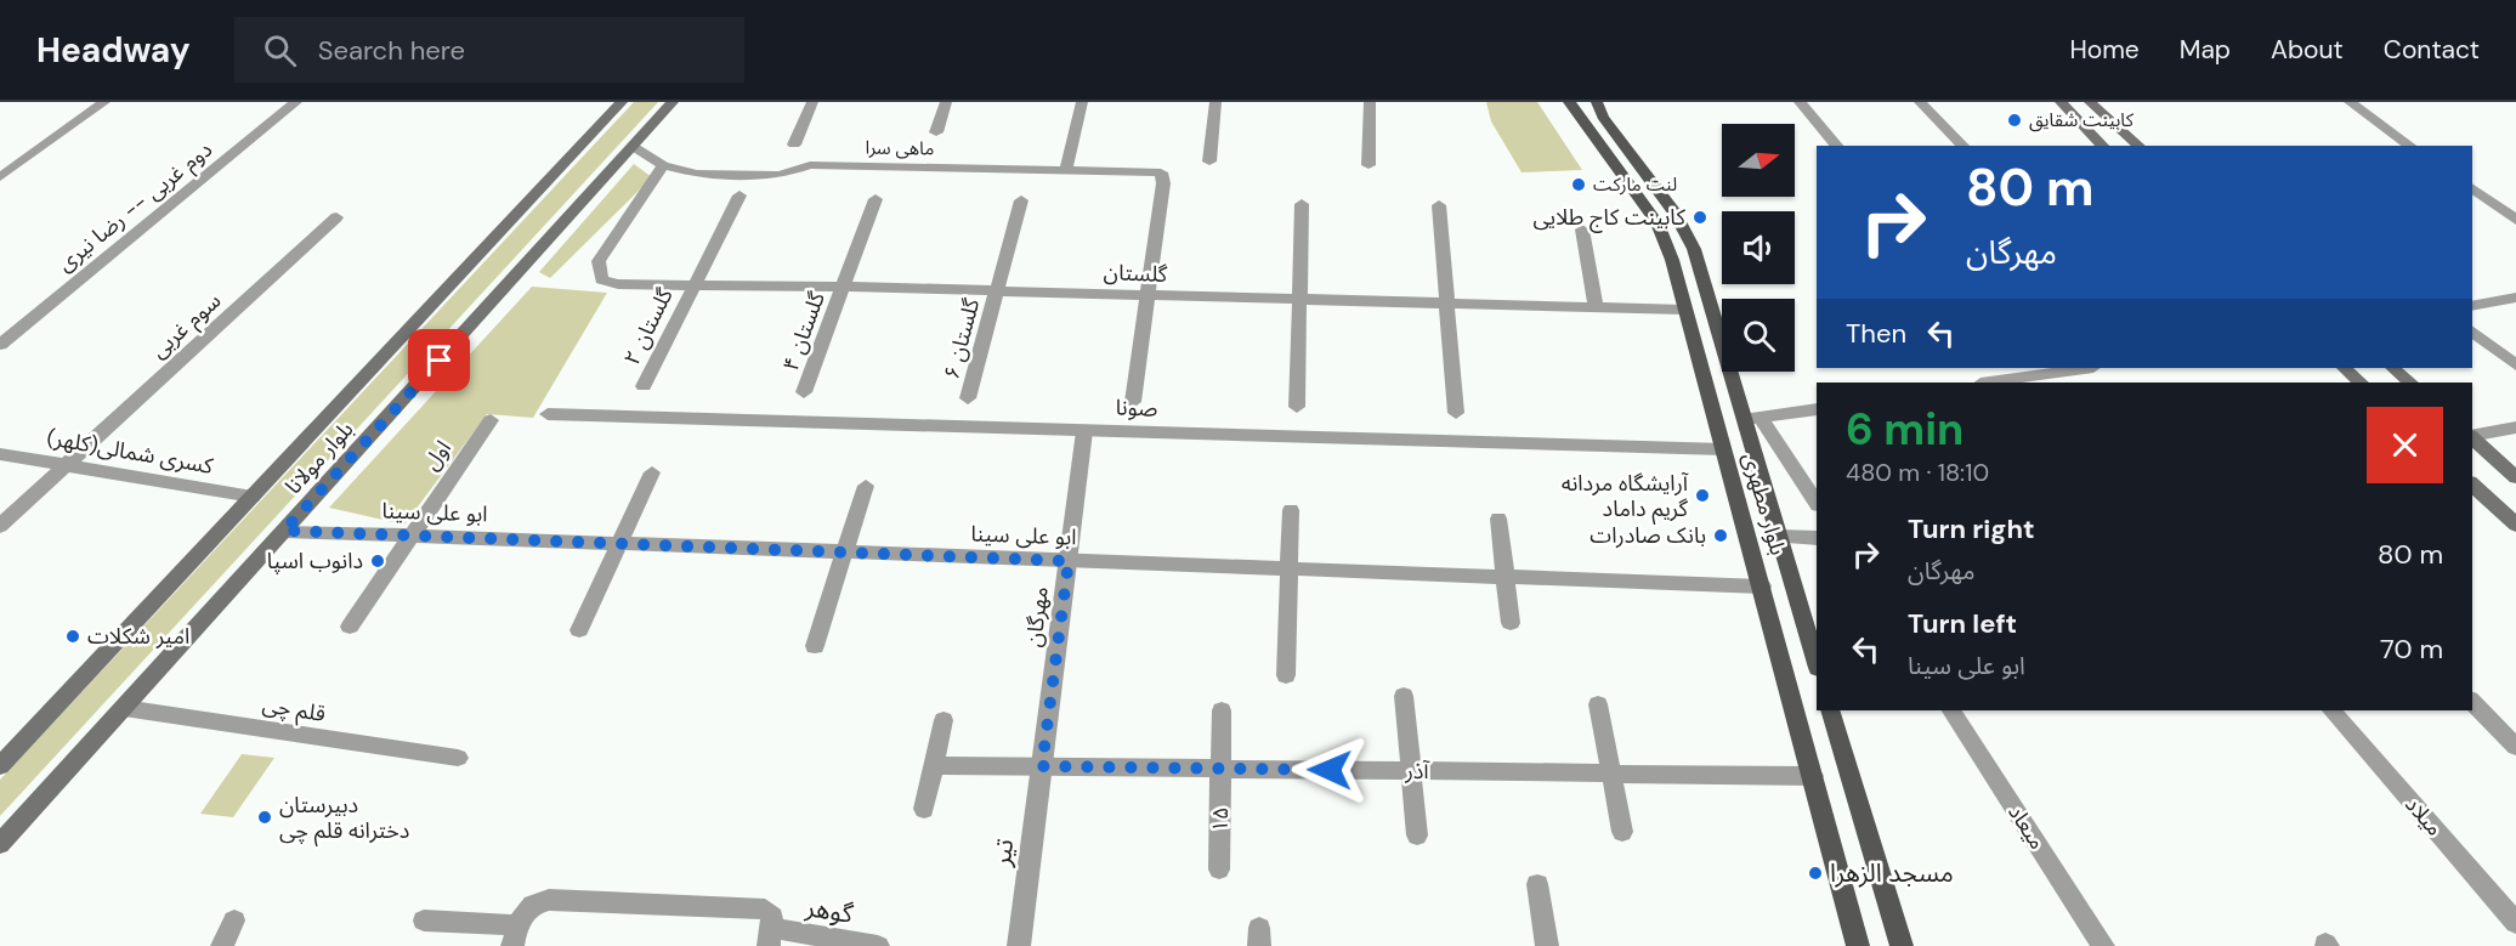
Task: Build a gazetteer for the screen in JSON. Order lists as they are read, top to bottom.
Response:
{
  "streets": {
    "main road": ["بلوار مولانا", "بلوار مطهری"],
    "street": [
      "ماهی سرا",
      "دوم غربی -- رضا نیری",
      "گلستان",
      "سوم غربی",
      "گلستان ۲",
      "گلستان ۴",
      "گلستان ۶",
      "صونا",
      "کسری شمالی(کلهر)",
      "اول",
      "ابو علی سینا",
      "مهرگان",
      "قلم چی",
      "آذر",
      "میلاد",
      "۱۵",
      "میعاد",
      "تیر",
      "گوهر"
    ]
  },
  "crossings": [
    ["ماهی سرا", "گلستان"],
    ["ماهی سرا", "بلوار مولانا"],
    ["گلستان", "گلستان ۲"],
    ["گلستان", "گلستان ۴"],
    ["گلستان", "گلستان ۶"],
    ["گلستان", "بلوار مطهری"],
    ["سوم غربی", "کسری شمالی(کلهر)"],
    ["صونا", "بلوار مطهری"],
    ["صونا", "مهرگان"],
    ["کسری شمالی(کلهر)", "بلوار مولانا"],
    ["اول", "ابو علی سینا"],
    ["بلوار مولانا", "ابو علی سینا"],
    ["بلوار مولانا", "قلم چی"],
    ["بلوار مطهری", "ابو علی سینا"],
    ["بلوار مطهری", "آذر"],
    ["ابو علی سینا", "مهرگان"],
    ["مهرگان", "آذر"],
    ["مهرگان", "تیر"],
    ["آذر", "۱۵"],
    ["آذر", "تیر"]
  ],
  "places": [
    "کابینت شقایق",
    "لنت مارکت",
    "کابینت کاج طلایی",
    "آرایشگاه مردانه گریم داماد",
    "بانک صادرات",
    "دانوب اسپا",
    "امیر شکلات",
    "دبیرستان دخترانه قلم چی",
    "مسجد الزهرا"
  ],
  "north": "right",
  "page": {
    "header": "Headway",
    "search": "Search here",
    "nav": [
      "Home",
      "Map",
      "About",
      "Contact"
    ],
    "turn": ["80 m", "مهرگان"],
    "then": "Then",
    "heading": ["6 min", "480 m · 18:10"],
    "list": [
      {
        "name": "Turn right",
        "note": "مهرگان",
        "value": "80 m"
      },
      {
        "name": "Turn left",
        "note": "ابو علی سینا",
        "value": "70 m"
      }
    ]
  }
}
